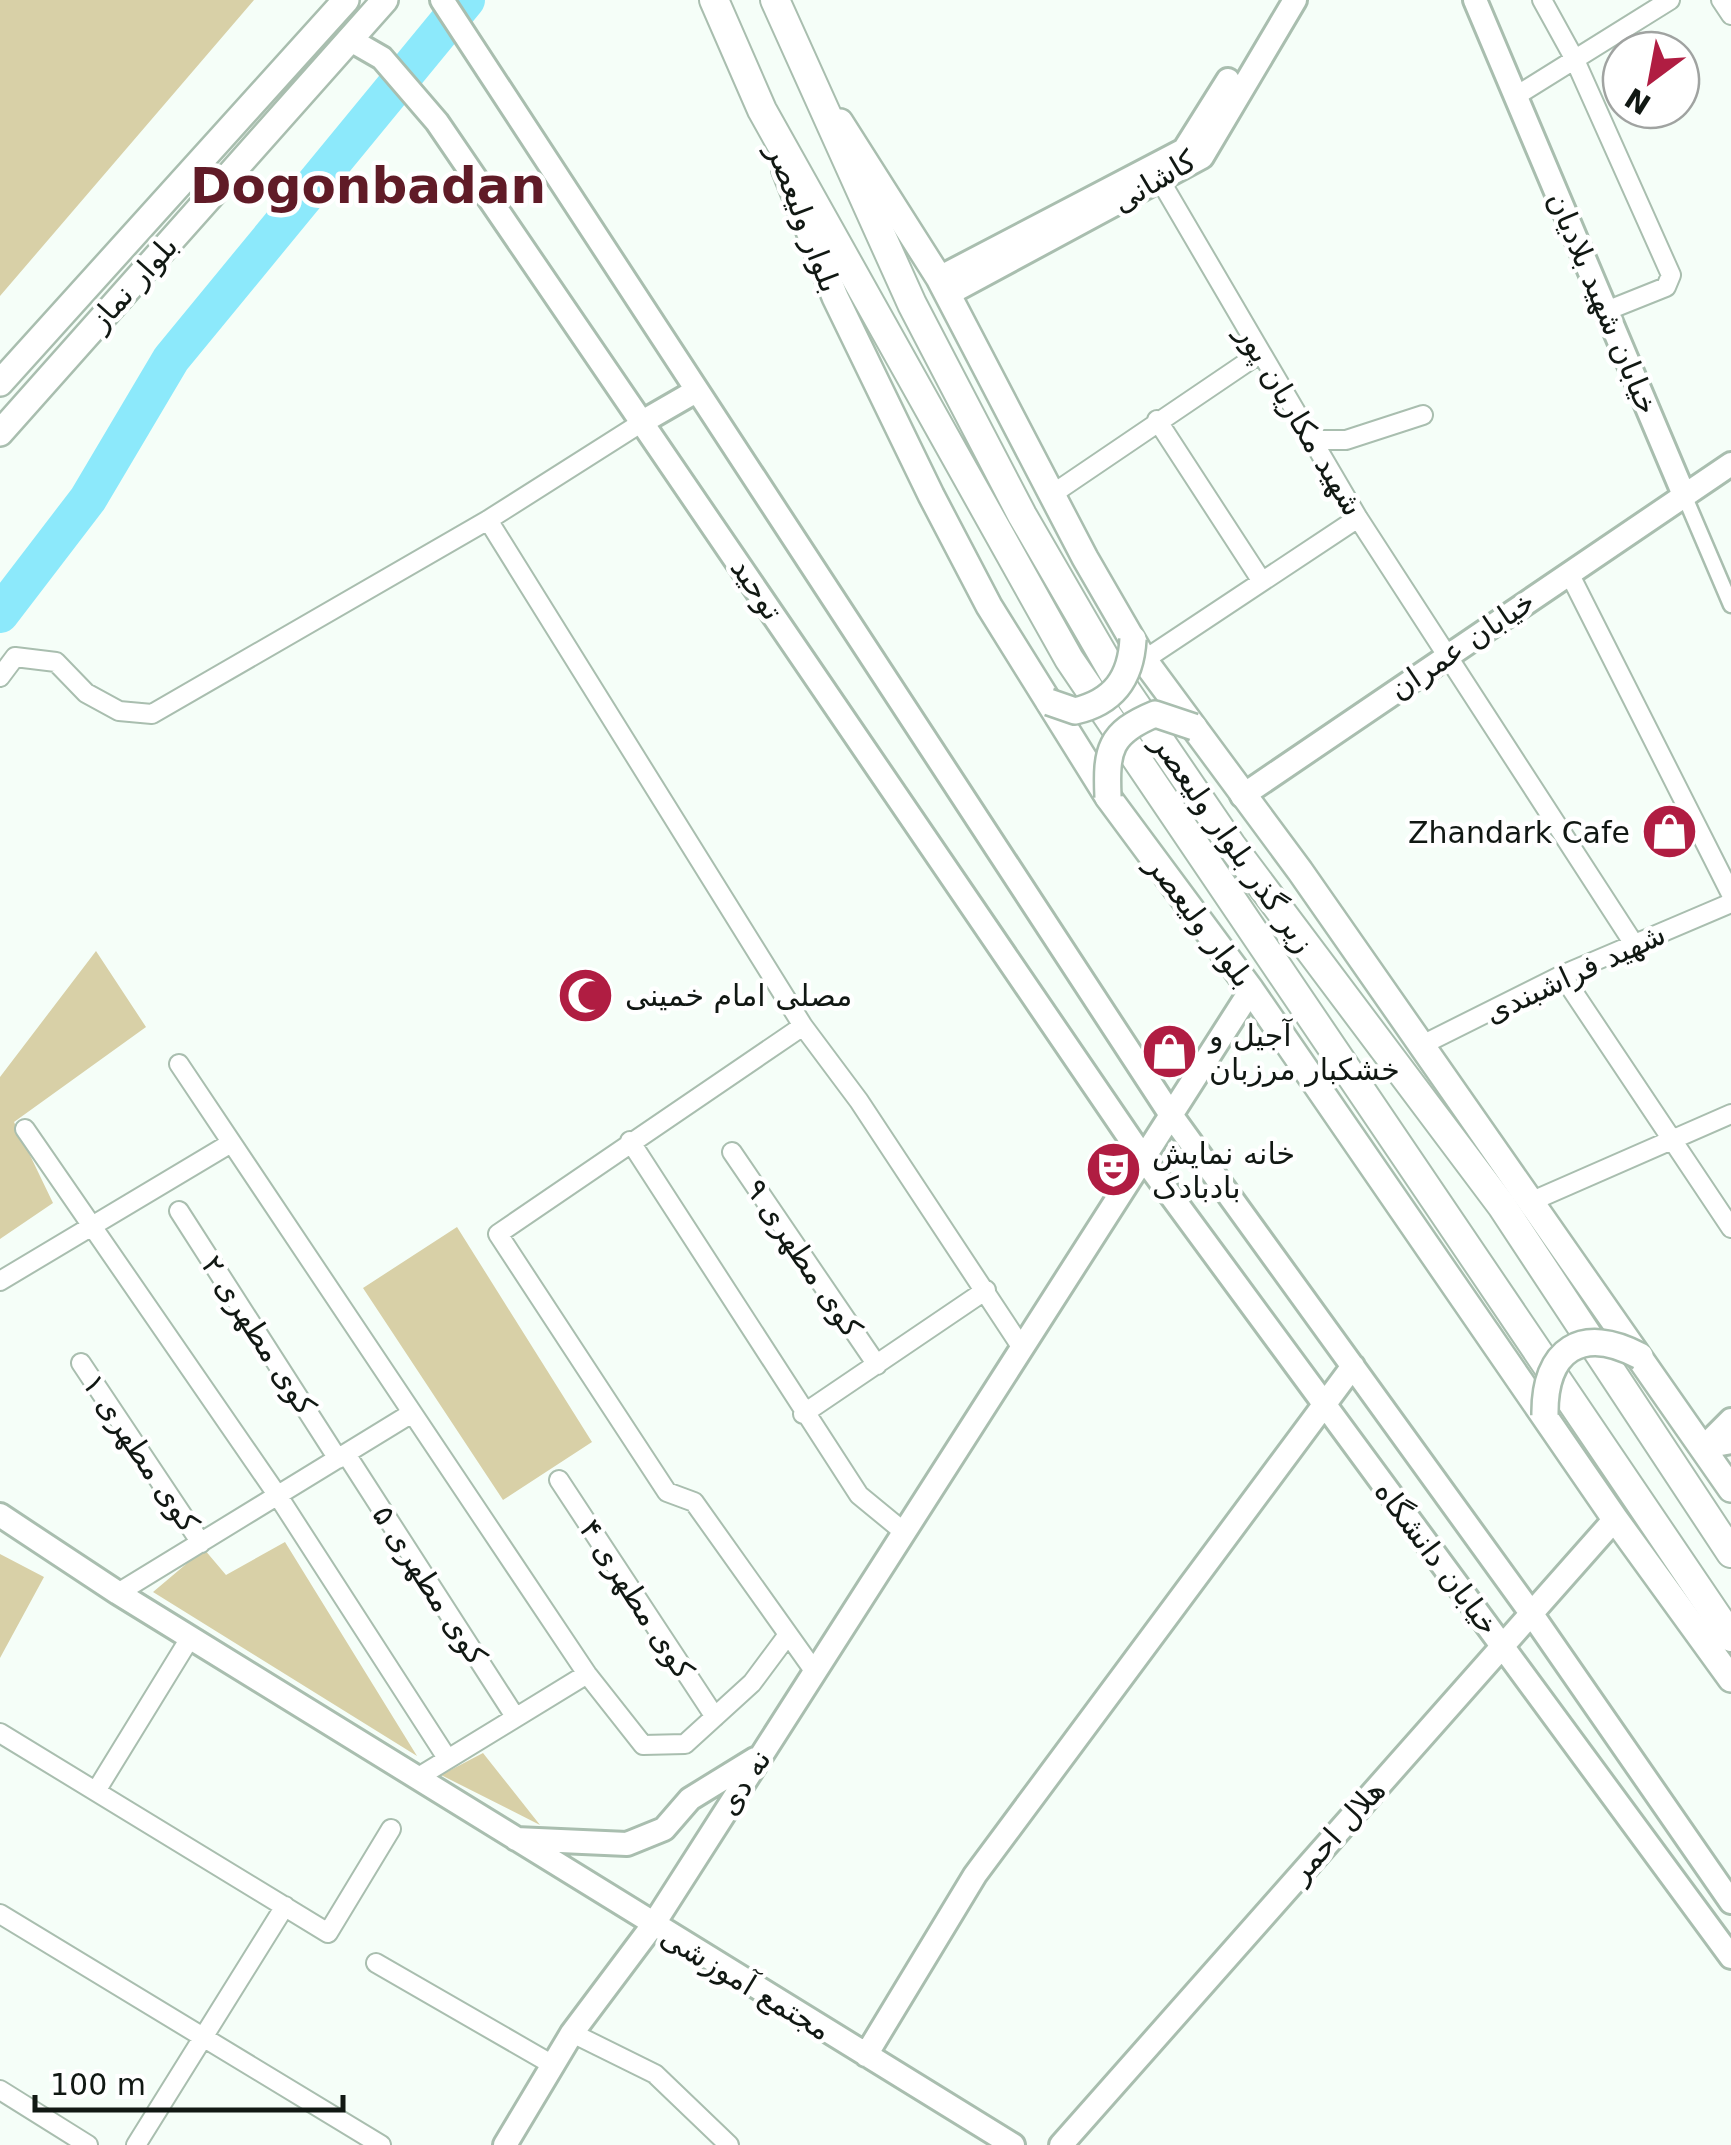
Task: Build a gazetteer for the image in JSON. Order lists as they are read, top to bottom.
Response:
{
  "streets": {
    "main road": ["بلوار ولیعصر", "بلوار نماز", "زیر گذر بلوار ولیعصر"],
    "street": [
      "کاشانی",
      "خیابان شهید بلادیان",
      "شهید مکاریان پور",
      "توحید",
      "خیابان عمران",
      "شهید فراشبندی",
      "کوی مطهری ۹",
      "کوی مطهری ۲",
      "کوی مطهری ۱",
      "خیابان دانشگاه",
      "کوی مطهری ۵",
      "کوی مطهری ۴",
      "نه دی",
      "هلال احمر",
      "مجتمع آموزشی"
    ]
  },
  "crossings": [
    ["کاشانی", "شهید مکاریان پور"],
    ["بلوار ولیعصر", "نه دی"],
    ["بلوار ولیعصر", "هلال احمر"],
    ["بلوار نماز", "توحید"],
    ["خیابان شهید بلادیان", "خیابان عمران"],
    ["شهید مکاریان پور", "خیابان عمران"],
    ["شهید مکاریان پور", "شهید فراشبندی"],
    ["توحید", "خیابان دانشگاه"],
    ["توحید", "نه دی"],
    ["کوی مطهری ۲", "کوی مطهری ۵"],
    ["خیابان دانشگاه", "نه دی"],
    ["خیابان دانشگاه", "هلال احمر"],
    ["نه دی", "مجتمع آموزشی"]
  ],
  "districts": ["Dogonbadan"],
  "places": {
    "shop": ["Zhandark Cafe", "آجیل و خشکبار مرزبان"],
    "mosque": ["مصلی امام خمینی"],
    "theatre": ["خانه نمایش بادبادک"]
  },
  "scale_bar": "100 m",
  "north": "bottom left"
}
